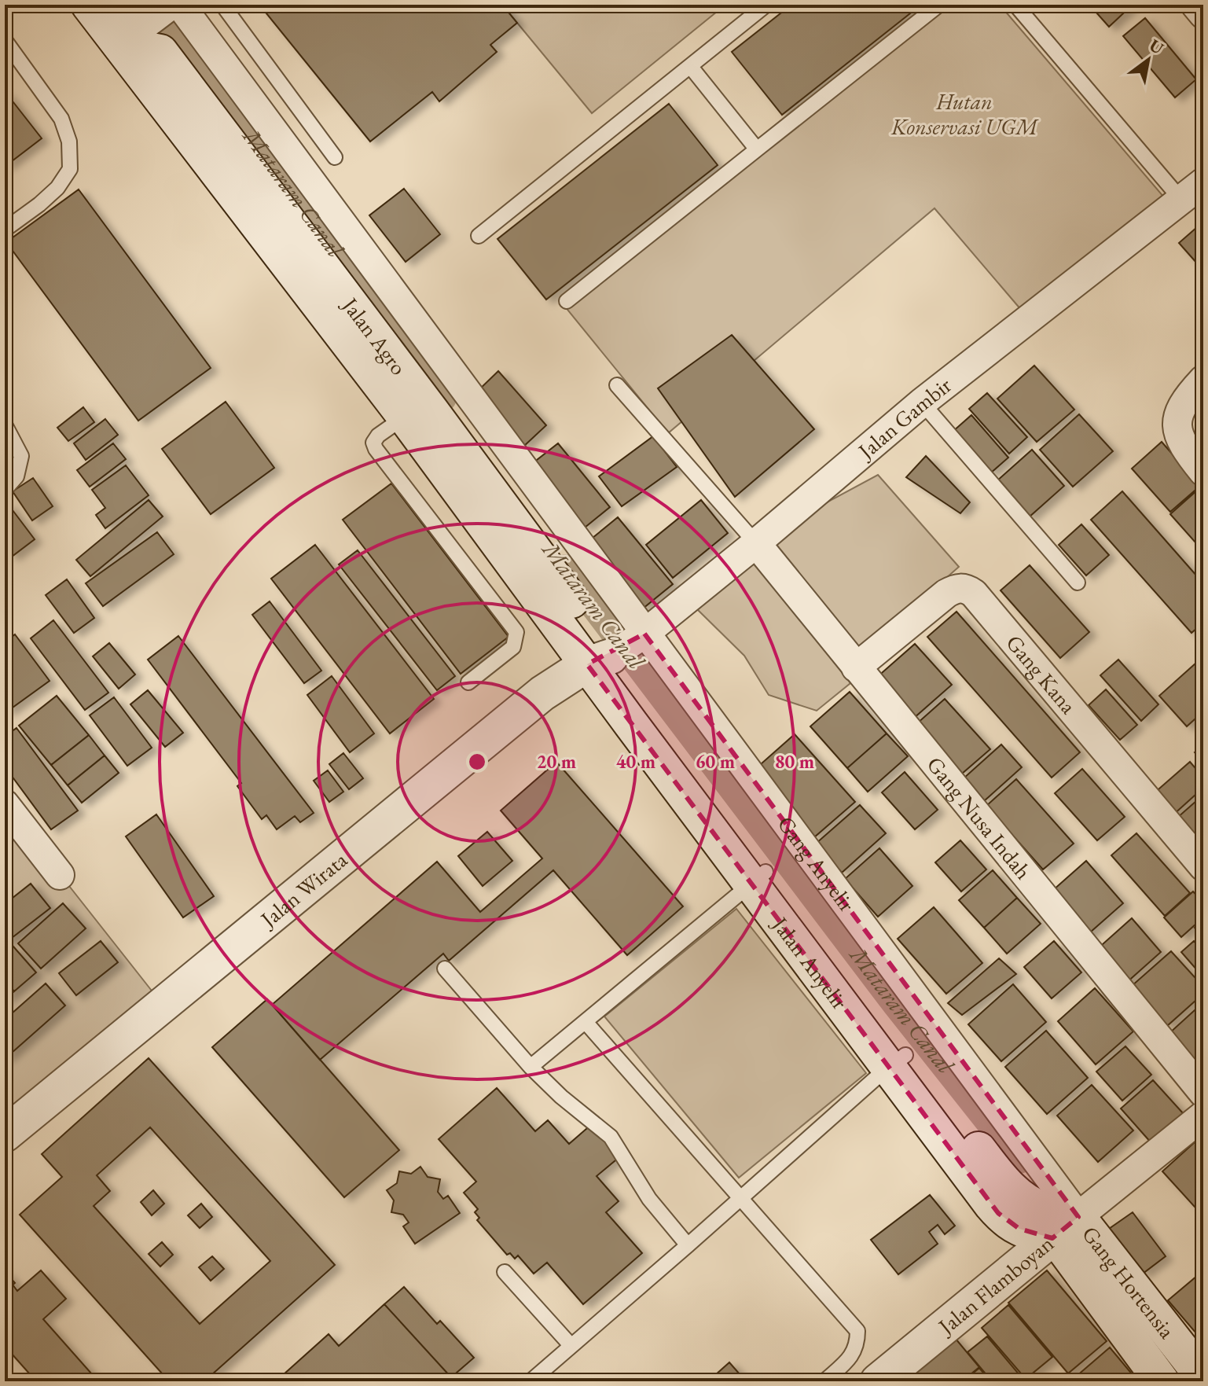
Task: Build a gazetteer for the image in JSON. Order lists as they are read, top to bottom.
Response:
{
  "streets": {
    "main road": [
      "Jalan Agro",
      "Jalan Wirata",
      "Jalan Anyelir",
      "Gang Hortensia",
      "Jalan Flamboyan"
    ],
    "street": [
      "Jalan Gambir",
      "Gang Kana",
      "Gang Nusa Indah",
      "Gang Anyelir"
    ]
  },
  "crossings": [
    ["Jalan Agro", "Jalan Gambir"],
    ["Jalan Agro", "Gang Anyelir"],
    ["Jalan Agro", "Jalan Wirata"],
    ["Jalan Agro", "Jalan Anyelir"],
    ["Jalan Gambir", "Gang Nusa Indah"],
    ["Jalan Gambir", "Gang Anyelir"],
    ["Jalan Gambir", "Jalan Wirata"],
    ["Jalan Gambir", "Jalan Anyelir"],
    ["Gang Kana", "Gang Nusa Indah"],
    ["Gang Anyelir", "Jalan Wirata"],
    ["Gang Anyelir", "Jalan Anyelir"],
    ["Gang Anyelir", "Gang Hortensia"],
    ["Gang Anyelir", "Jalan Flamboyan"],
    ["Jalan Wirata", "Jalan Anyelir"],
    ["Jalan Anyelir", "Gang Hortensia"],
    ["Jalan Anyelir", "Jalan Flamboyan"],
    ["Gang Hortensia", "Jalan Flamboyan"]
  ],
  "water": ["Mataram Canal"],
  "parks": ["Hutan Konservasi UGM"],
  "north": "top right",
  "rings": [
    "20 m",
    "40 m",
    "60 m",
    "80 m"
  ]
}
